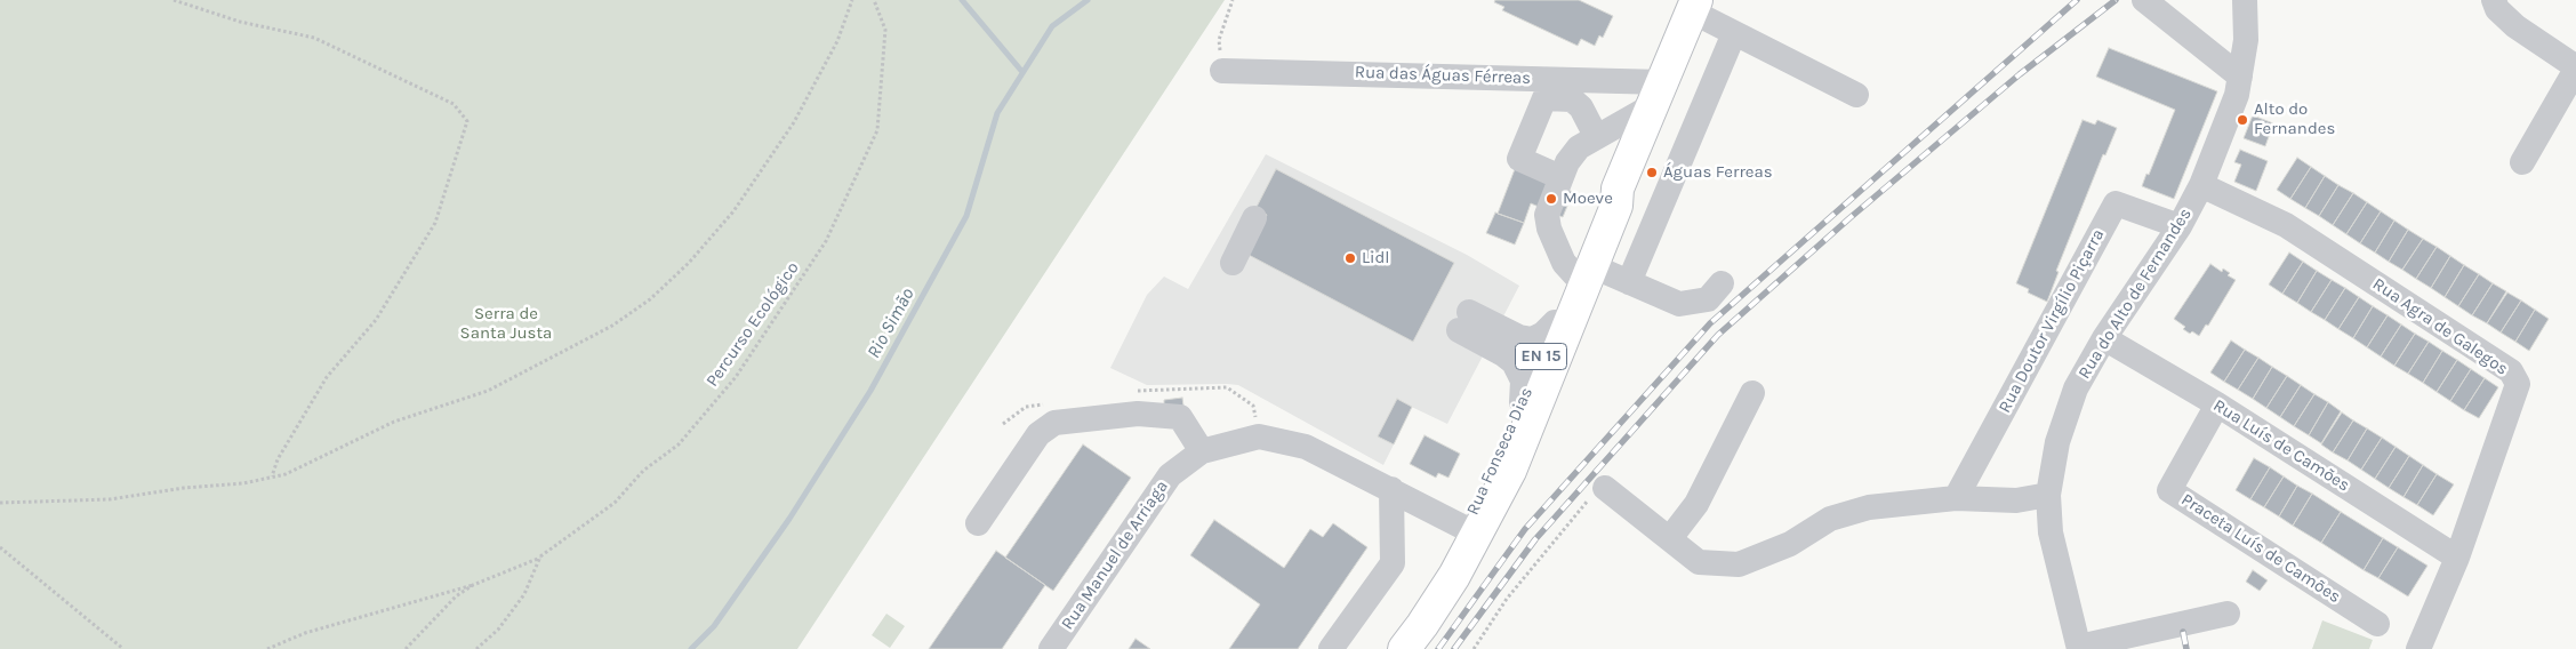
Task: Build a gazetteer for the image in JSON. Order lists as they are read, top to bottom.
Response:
{
  "streets": {
    "main road": ["EN 15", "Rua Fonseca Dias"],
    "street": [
      "Rua das Águas Férreas",
      "Rua do Alto de Fernandes",
      "Rua Doutor Virgílio Piçarra",
      "Rua Agra de Galegos",
      "Rua Luís de Camões",
      "Praceta Luís de Camões",
      "Rua Manuel de Arriaga"
    ],
    "path": ["Percurso Ecológico"]
  },
  "crossings": [
    ["Rua das Águas Férreas", "Rua Fonseca Dias"],
    ["Rua do Alto de Fernandes", "Rua Doutor Virgílio Piçarra"],
    ["Rua do Alto de Fernandes", "Rua Agra de Galegos"],
    ["Rua do Alto de Fernandes", "Rua Luís de Camões"],
    ["Rua Agra de Galegos", "Rua Luís de Camões"],
    ["Rua Luís de Camões", "Praceta Luís de Camões"],
    ["Rua Fonseca Dias", "Rua Manuel de Arriaga"]
  ],
  "water": ["Rio Simão"],
  "parks": ["Serra de Santa Justa"],
  "places": [
    "Alto do Fernandes",
    "Águas Ferreas",
    "Moeve",
    "Lidl"
  ]
}
